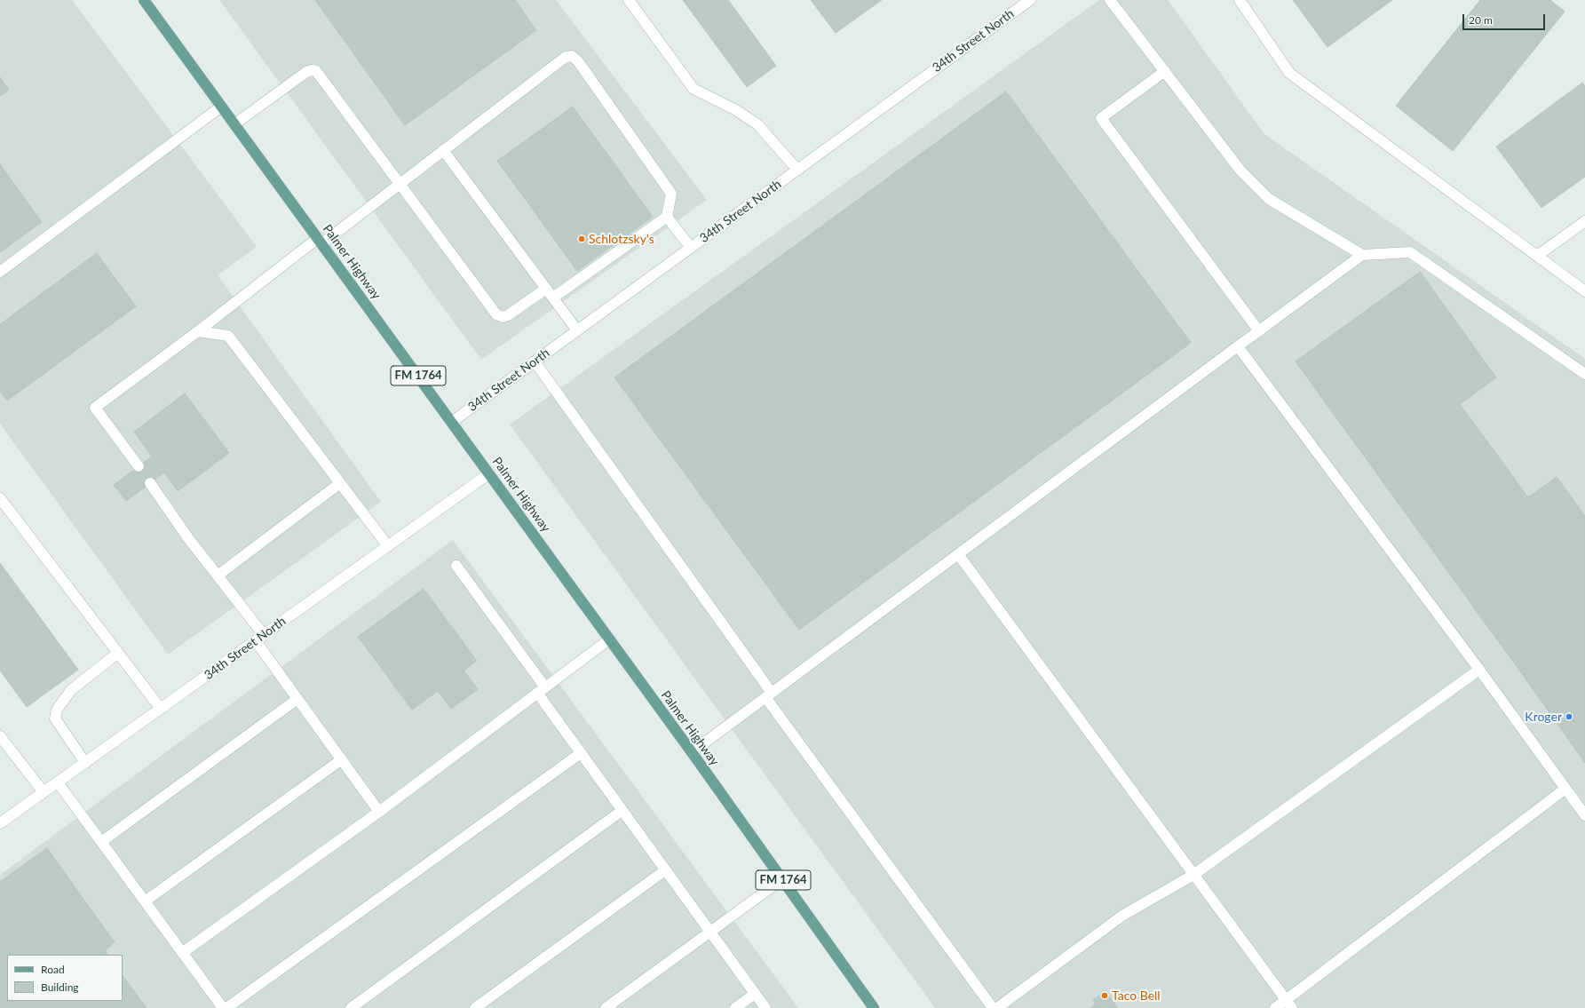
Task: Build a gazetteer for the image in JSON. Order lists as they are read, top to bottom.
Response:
{
  "streets": {
    "main road": ["Palmer Highway", "FM 1764"],
    "street": ["34th Street North"]
  },
  "crossings": [
    ["34th Street North", "Palmer Highway"]
  ],
  "places": ["Schlotzsky's", "Kroger", "Taco Bell"],
  "legend": ["Road", "Building"],
  "scale_bar": "20 m"
}
